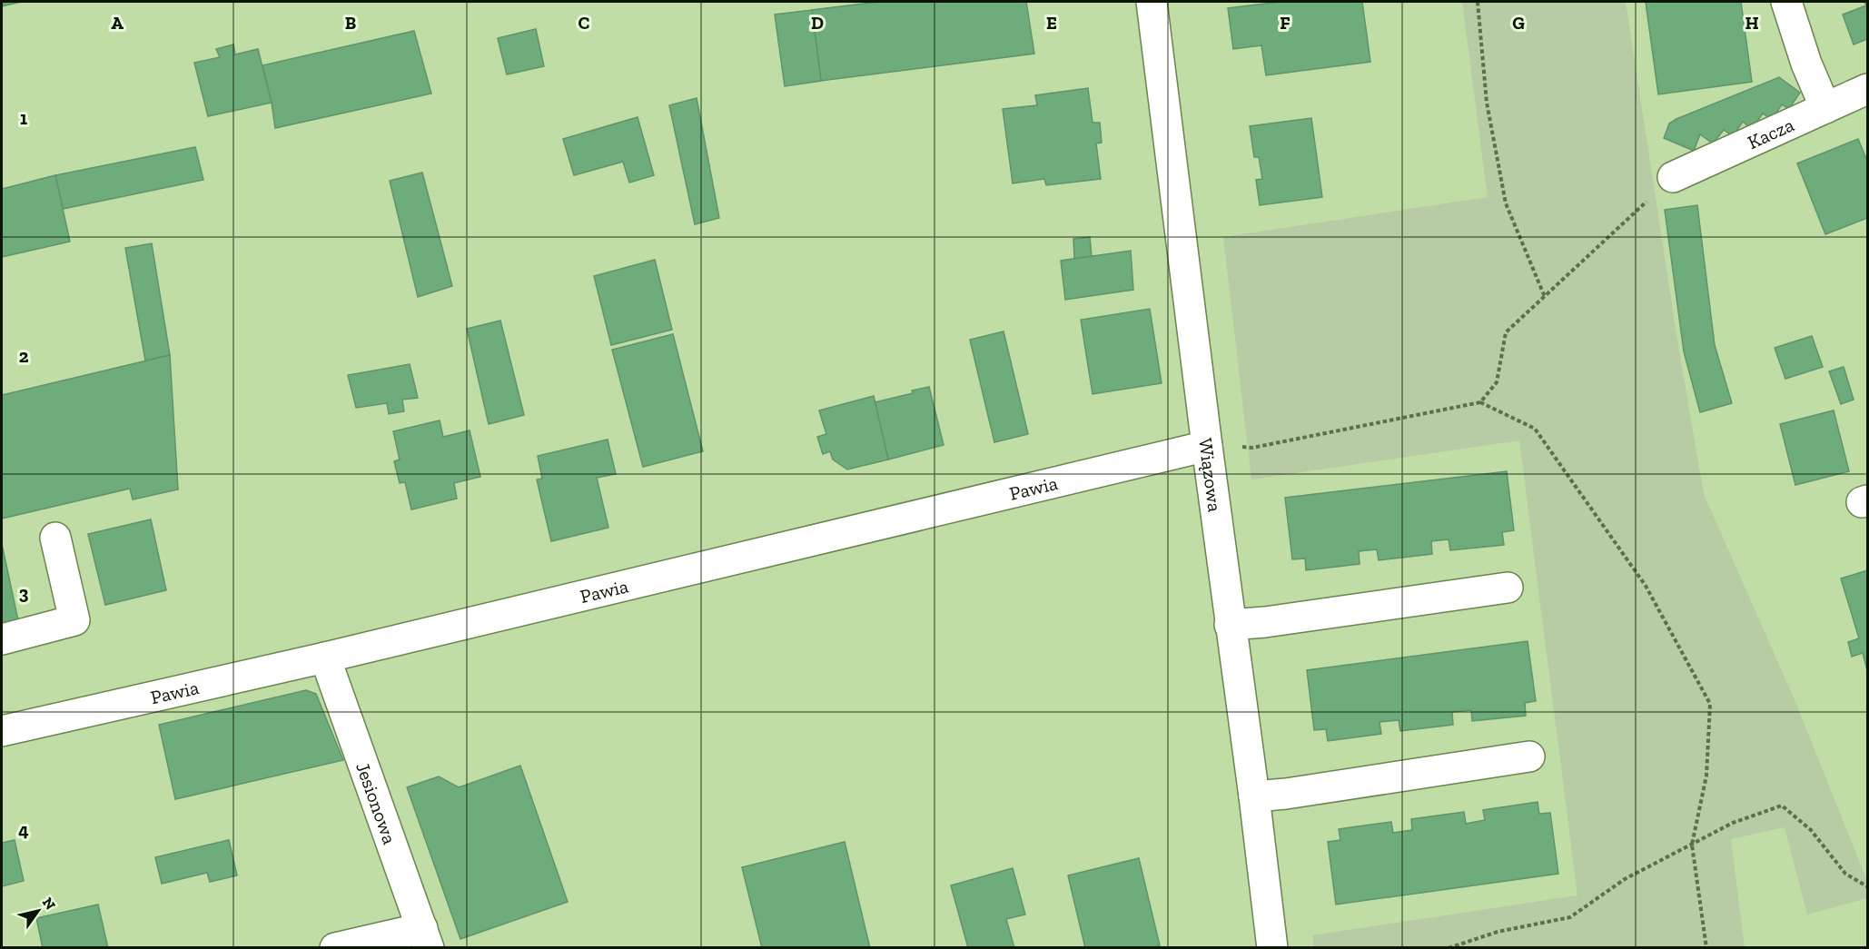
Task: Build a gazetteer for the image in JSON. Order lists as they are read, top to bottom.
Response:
{
  "streets": {
    "street": [
      "Kacza",
      "Wiązowa",
      "Pawia",
      "Jesionowa"
    ]
  },
  "crossings": [
    ["Wiązowa", "Pawia"],
    ["Pawia", "Jesionowa"]
  ],
  "north": "top right",
  "grid": {
    "columns": [
      "A",
      "B",
      "C",
      "D",
      "E",
      "F",
      "G",
      "H"
    ],
    "rows": [
      "1",
      "2",
      "3",
      "4"
    ]
  }
}
